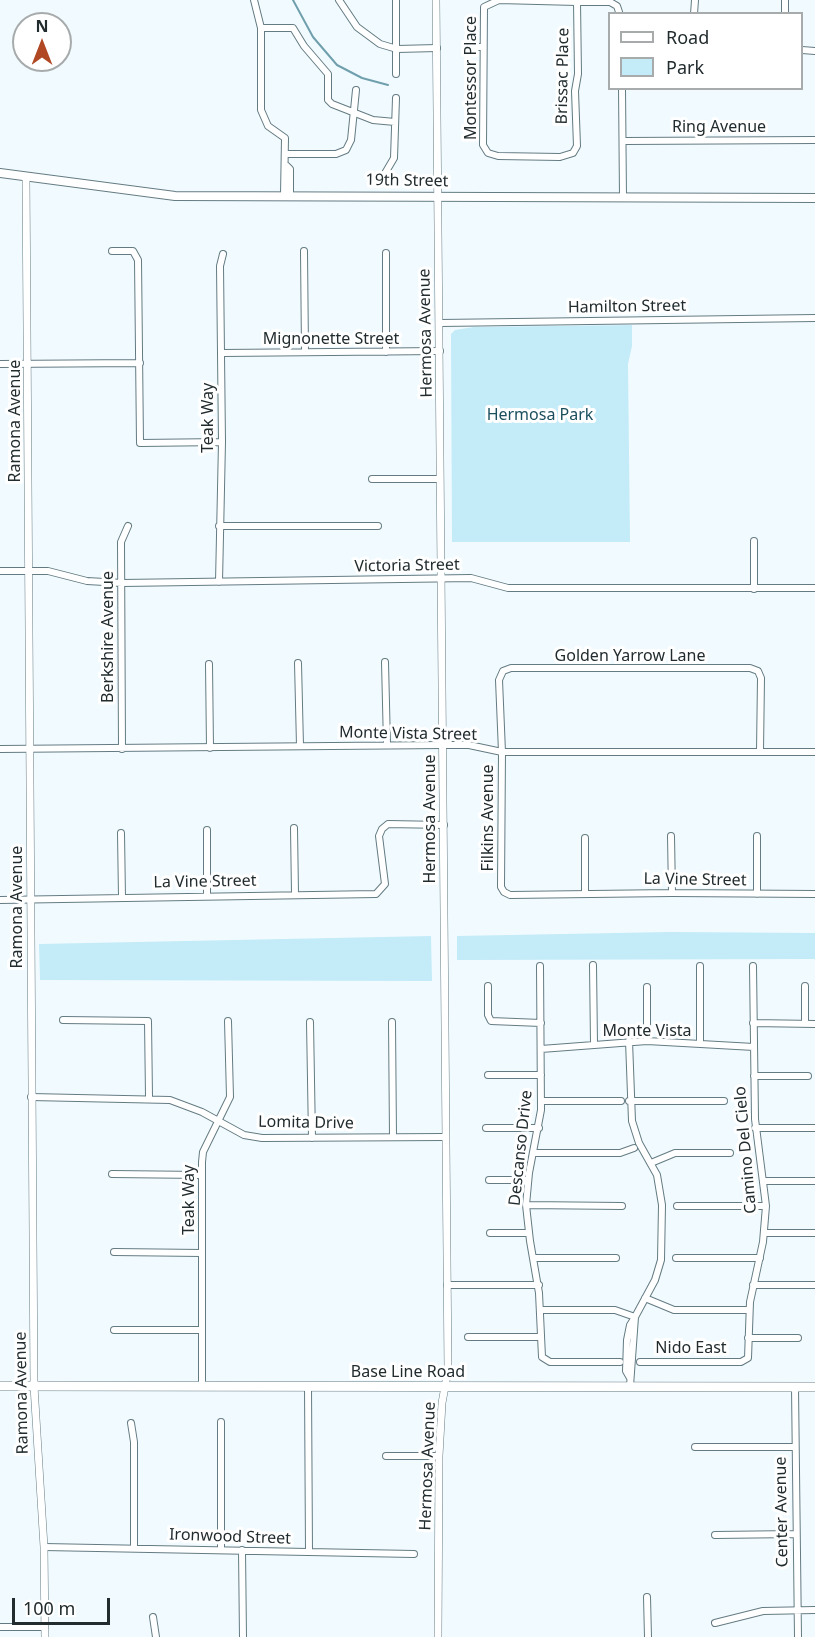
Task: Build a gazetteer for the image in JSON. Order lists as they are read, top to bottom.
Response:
{
  "streets": {
    "main road": ["19th Street", "Base Line Road"],
    "street": [
      "Brissac Place",
      "Montessor Place",
      "Ring Avenue",
      "Hamilton Street",
      "Hermosa Avenue",
      "Mignonette Street",
      "Teak Way",
      "Ramona Avenue",
      "Victoria Street",
      "Berkshire Avenue",
      "Golden Yarrow Lane",
      "Monte Vista Street",
      "Filkins Avenue",
      "La Vine Street",
      "Monte Vista",
      "Lomita Drive",
      "Descanso Drive",
      "Camino Del Cielo",
      "Nido East",
      "Center Avenue",
      "Ironwood Street"
    ]
  },
  "crossings": [
    ["Brissac Place", "Montessor Place"],
    ["19th Street", "Hermosa Avenue"],
    ["19th Street", "Ramona Avenue"],
    ["Hamilton Street", "Hermosa Avenue"],
    ["Hermosa Avenue", "Mignonette Street"],
    ["Hermosa Avenue", "Victoria Street"],
    ["Hermosa Avenue", "Monte Vista Street"],
    ["Hermosa Avenue", "La Vine Street"],
    ["Hermosa Avenue", "Lomita Drive"],
    ["Hermosa Avenue", "Base Line Road"],
    ["Mignonette Street", "Teak Way"],
    ["Teak Way", "Victoria Street"],
    ["Teak Way", "Lomita Drive"],
    ["Teak Way", "Base Line Road"],
    ["Ramona Avenue", "Victoria Street"],
    ["Ramona Avenue", "Monte Vista Street"],
    ["Ramona Avenue", "La Vine Street"],
    ["Ramona Avenue", "Lomita Drive"],
    ["Ramona Avenue", "Base Line Road"],
    ["Ramona Avenue", "Ironwood Street"],
    ["Victoria Street", "Berkshire Avenue"],
    ["Berkshire Avenue", "Monte Vista Street"],
    ["Golden Yarrow Lane", "Monte Vista Street"],
    ["Golden Yarrow Lane", "Filkins Avenue"],
    ["Monte Vista Street", "Filkins Avenue"],
    ["Filkins Avenue", "La Vine Street"],
    ["Monte Vista", "Descanso Drive"],
    ["Monte Vista", "Camino Del Cielo"],
    ["Camino Del Cielo", "Nido East"],
    ["Base Line Road", "Center Avenue"]
  ],
  "parks": ["Hermosa Park"],
  "legend": ["Road", "Park"],
  "scale_bar": "100 m",
  "north": "top"
}
